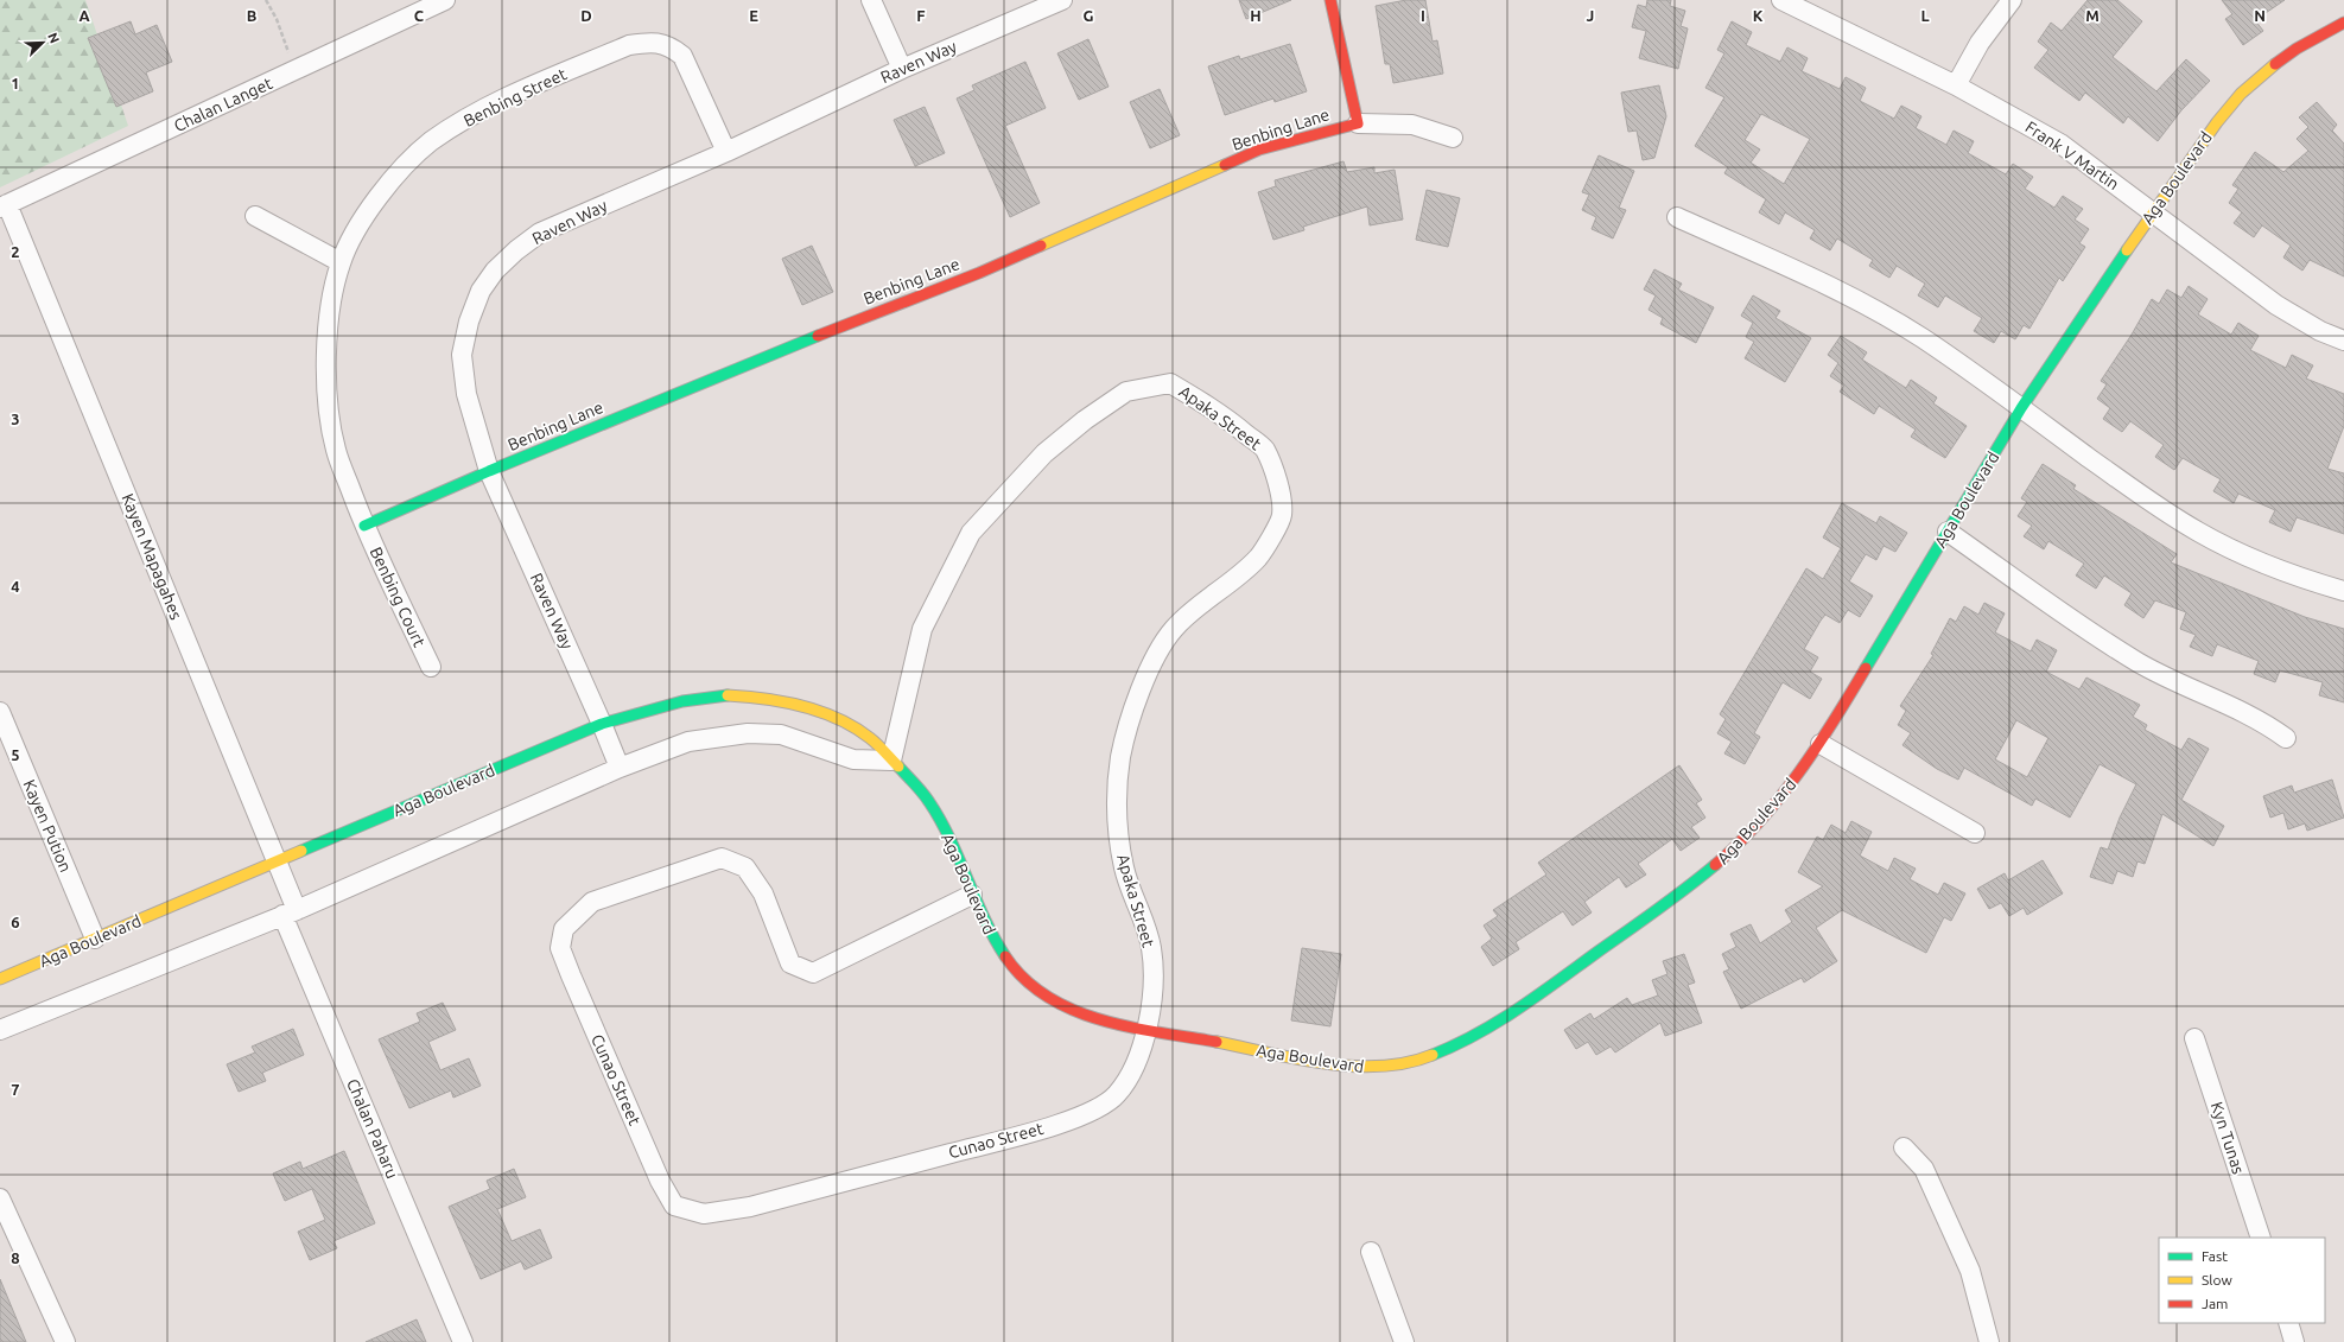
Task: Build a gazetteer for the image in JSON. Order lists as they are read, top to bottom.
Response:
{
  "streets": {
    "street": [
      "Raven Way",
      "Benbing Street",
      "Chalan Langet",
      "Benbing Lane",
      "Frank V Martin",
      "Aga Boulevard",
      "Apaka Street",
      "Kayen Mapagahes",
      "Benbing Court",
      "Kayen Pution",
      "Cunao Street",
      "Chalan Paharu",
      "Kyn Tunas"
    ]
  },
  "crossings": [
    ["Raven Way", "Benbing Street"],
    ["Raven Way", "Benbing Lane"],
    ["Raven Way", "Aga Boulevard"],
    ["Benbing Street", "Benbing Lane"],
    ["Benbing Street", "Benbing Court"],
    ["Chalan Langet", "Kayen Mapagahes"],
    ["Benbing Lane", "Benbing Court"],
    ["Frank V Martin", "Aga Boulevard"],
    ["Aga Boulevard", "Apaka Street"],
    ["Aga Boulevard", "Kayen Mapagahes"],
    ["Aga Boulevard", "Kayen Pution"],
    ["Aga Boulevard", "Cunao Street"],
    ["Apaka Street", "Cunao Street"],
    ["Kayen Mapagahes", "Chalan Paharu"]
  ],
  "legend": ["Fast", "Slow", "Jam"],
  "north": "top right",
  "grid": {
    "columns": [
      "A",
      "B",
      "C",
      "D",
      "E",
      "F",
      "G",
      "H",
      "I",
      "J",
      "K",
      "L",
      "M",
      "N"
    ],
    "rows": [
      "1",
      "2",
      "3",
      "4",
      "5",
      "6",
      "7",
      "8"
    ]
  }
}
